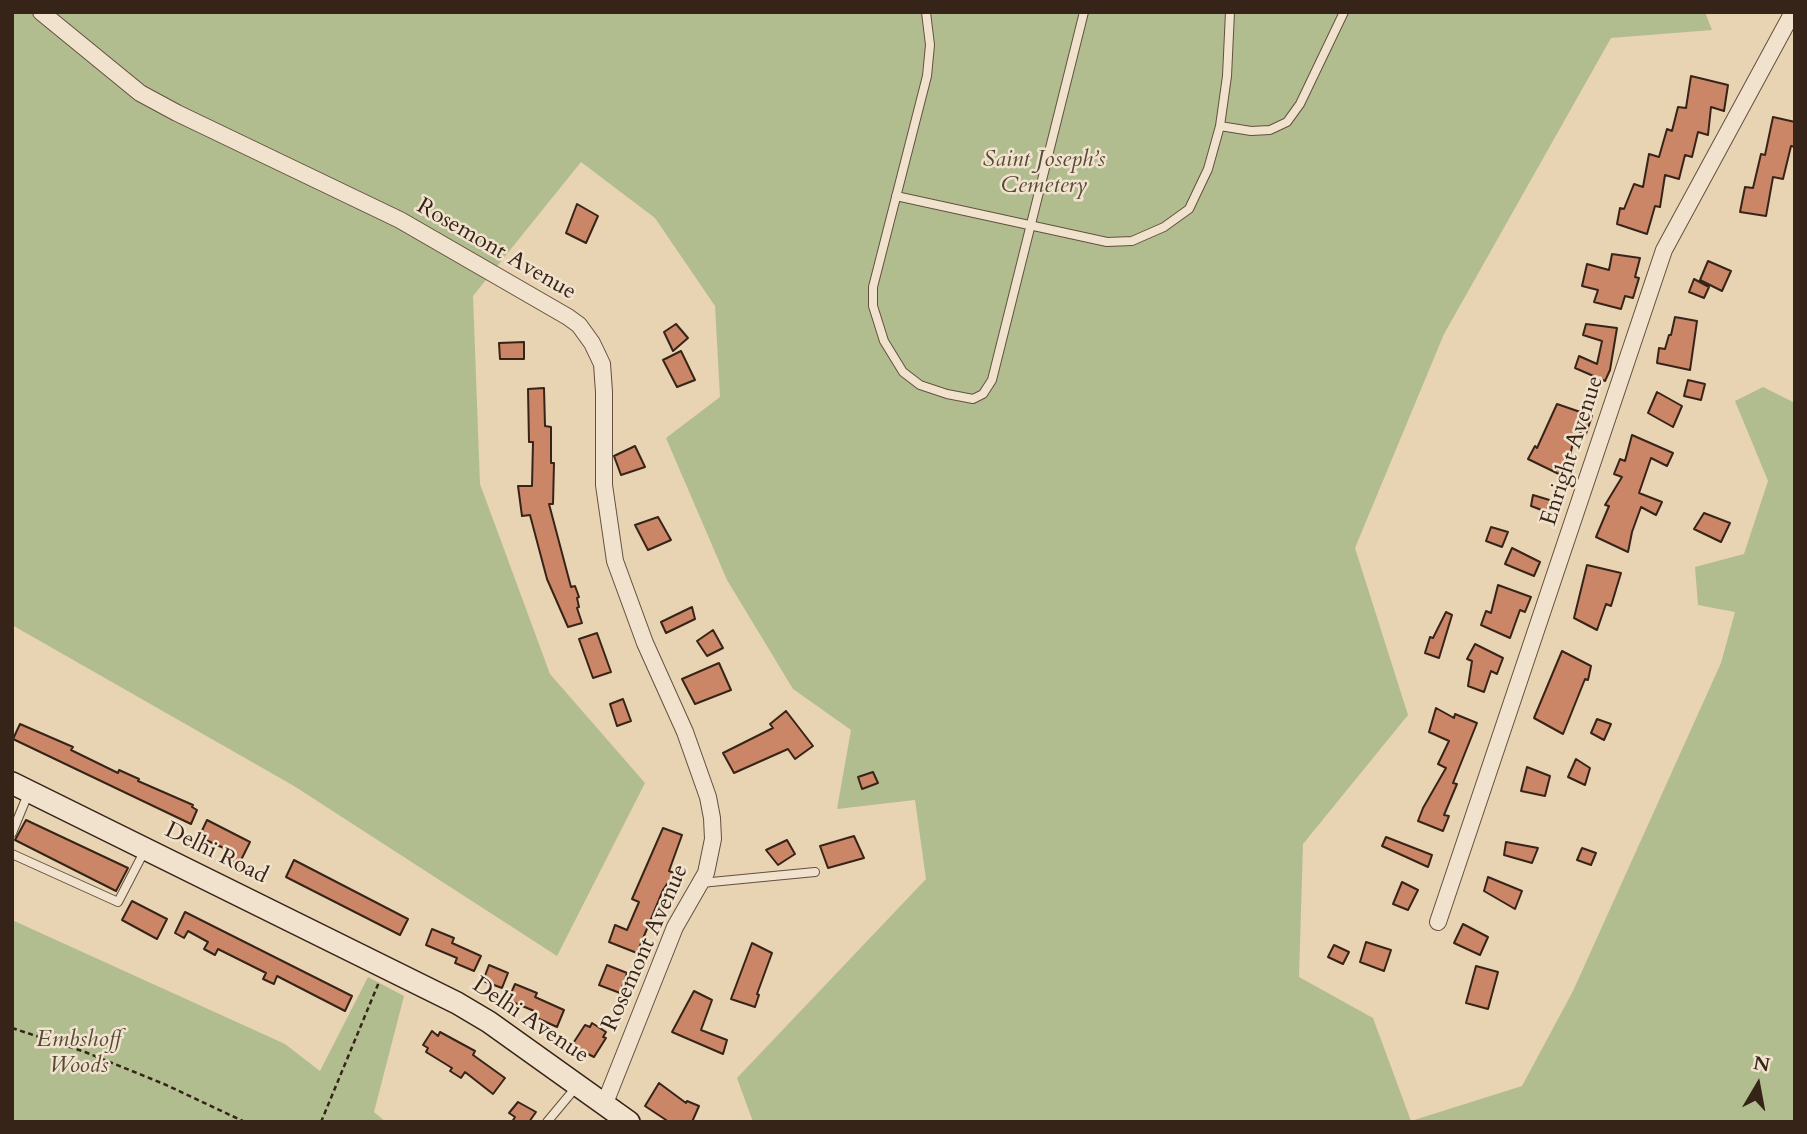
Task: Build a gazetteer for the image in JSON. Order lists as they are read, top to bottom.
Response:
{
  "streets": {
    "street": [
      "Rosemont Avenue",
      "Enright Avenue",
      "Delhi Road",
      "Delhi Avenue"
    ]
  },
  "crossings": [
    ["Rosemont Avenue", "Delhi Avenue"],
    ["Delhi Road", "Delhi Avenue"]
  ],
  "parks": ["Saint Joseph’s Cemetery", "Embshoff Woods"],
  "north": "top"
}
